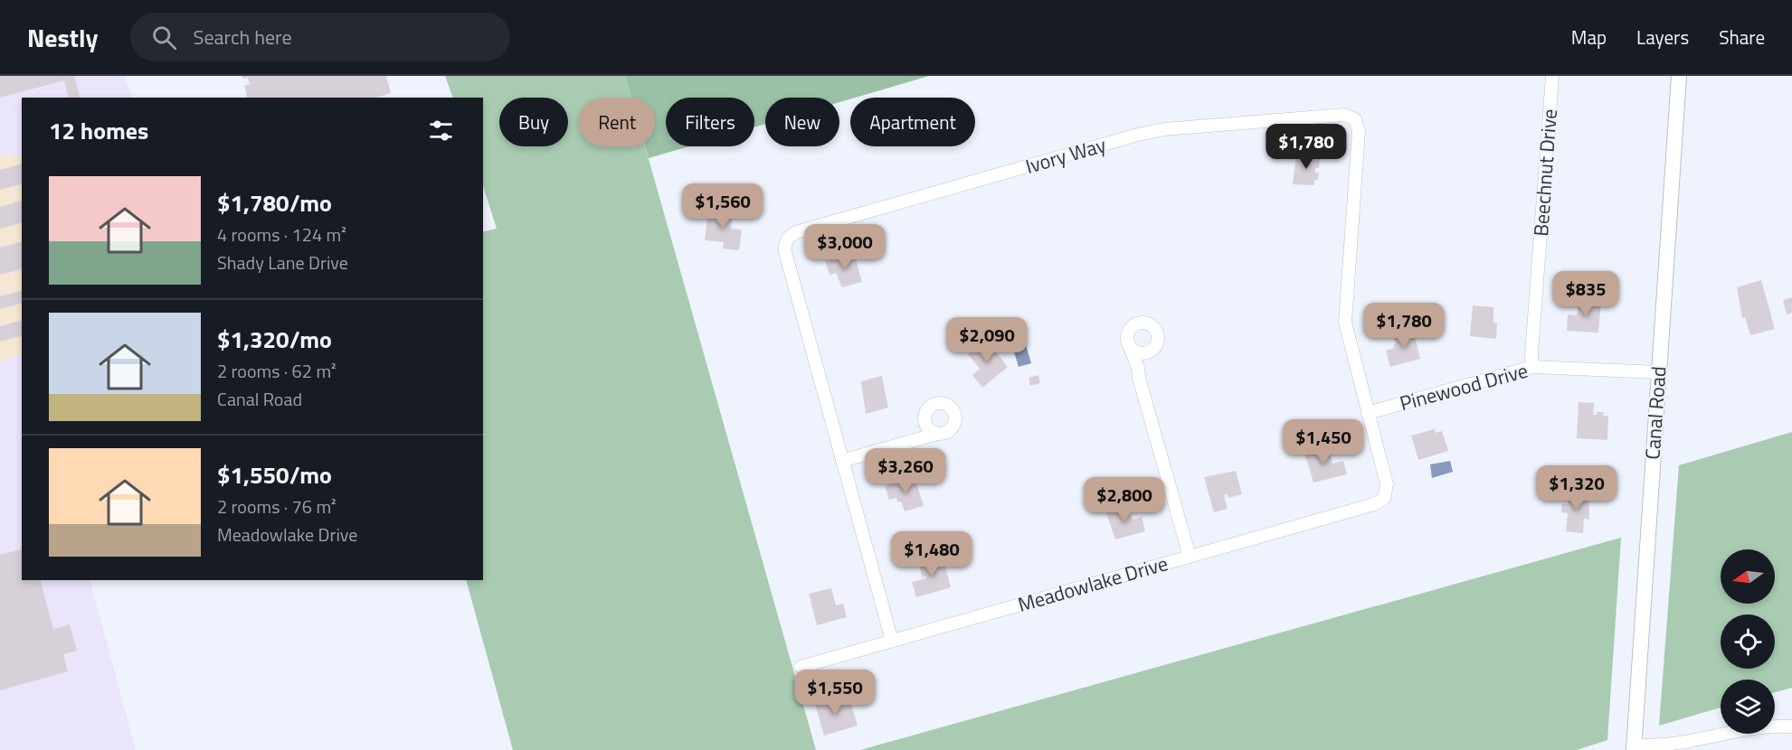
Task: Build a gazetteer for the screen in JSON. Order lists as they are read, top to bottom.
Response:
{
  "streets": {
    "street": [
      "Ivory Way",
      "Beechnut Drive",
      "Pinewood Drive",
      "Canal Road",
      "Meadowlake Drive"
    ]
  },
  "crossings": [
    ["Ivory Way", "Pinewood Drive"],
    ["Ivory Way", "Meadowlake Drive"],
    ["Beechnut Drive", "Pinewood Drive"],
    ["Pinewood Drive", "Canal Road"],
    ["Pinewood Drive", "Meadowlake Drive"]
  ],
  "north": "left",
  "page": {
    "header": "Nestly",
    "search": "Search here",
    "nav": ["Map", "Layers", "Share"],
    "chip": [
      "Buy",
      "Rent",
      "Filters",
      "New",
      "Apartment"
    ],
    "heading": "12 homes",
    "price": [
      "$1,780",
      "$1,560",
      "$3,000",
      "$835",
      "$1,780",
      "$2,090",
      "$1,450",
      "$3,260",
      "$1,320",
      "$2,800",
      "$1,480",
      "$1,550"
    ],
    "list": [
      {
        "name": "$1,780/mo",
        "note": "4 rooms · 124 m² · Shady Lane Drive"
      },
      {
        "name": "$1,320/mo",
        "note": "2 rooms · 62 m² · Canal Road"
      },
      {
        "name": "$1,550/mo",
        "note": "2 rooms · 76 m² · Meadowlake Drive"
      }
    ]
  }
}
